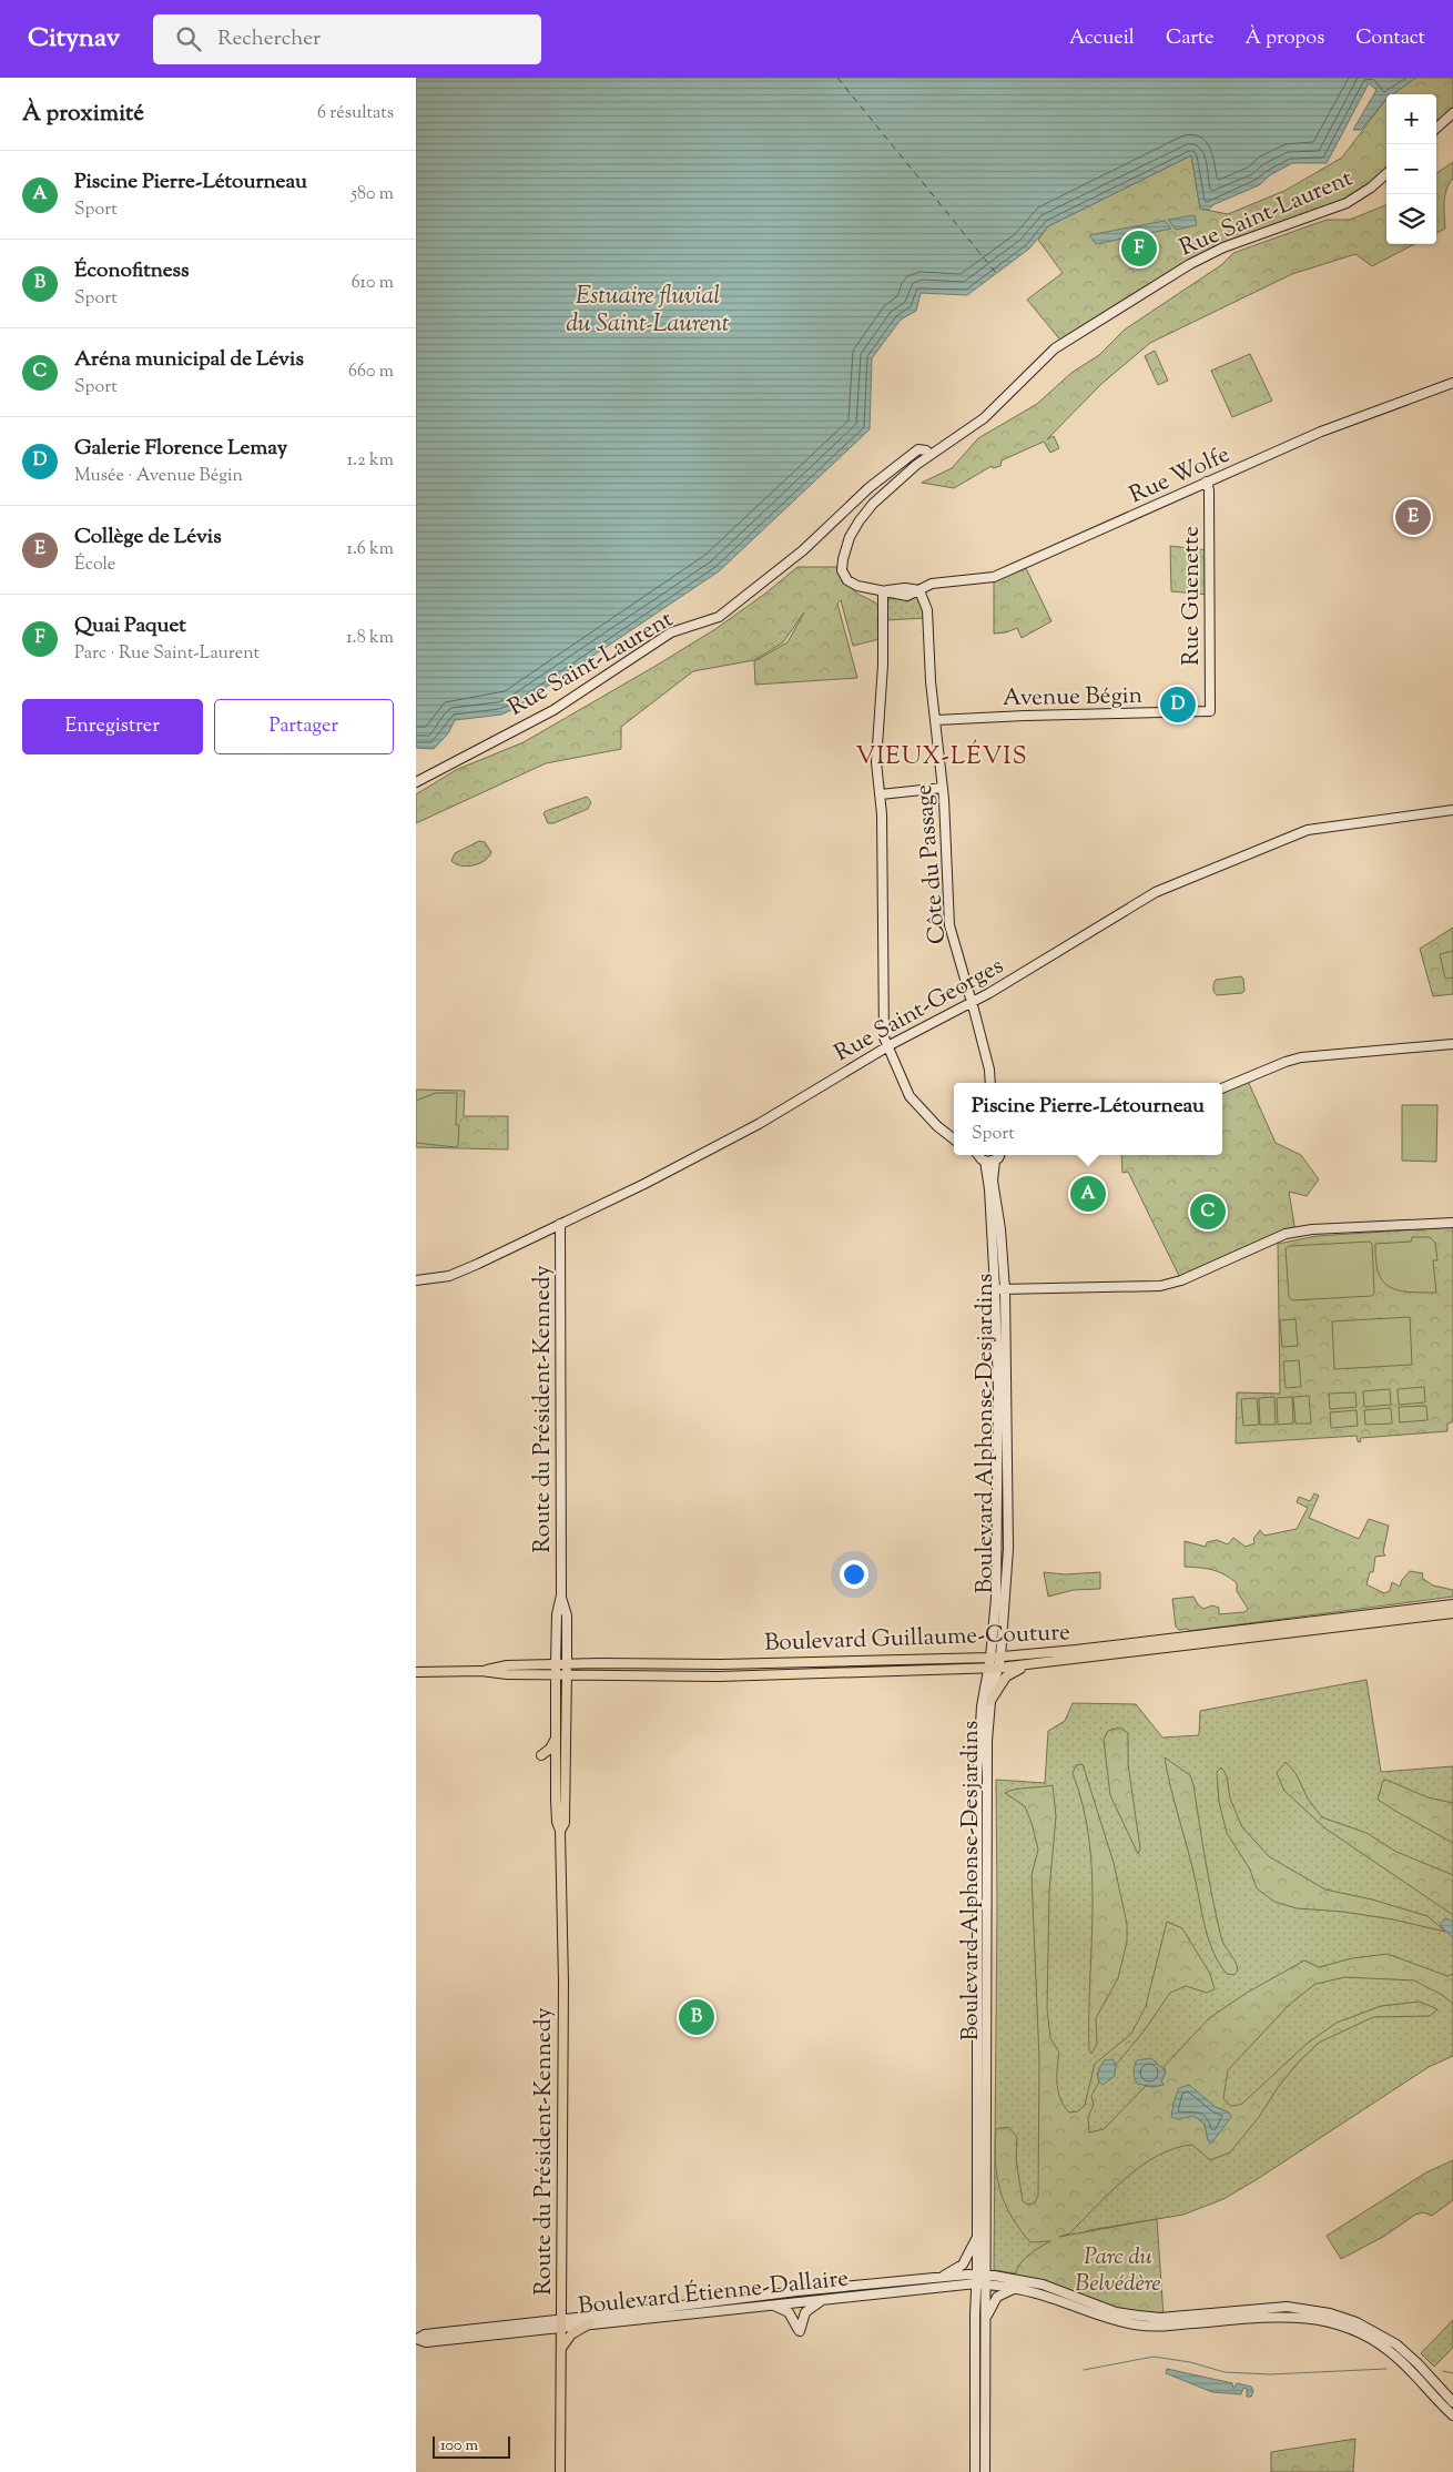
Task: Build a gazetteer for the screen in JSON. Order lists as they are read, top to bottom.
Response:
{
  "streets": {
    "main road": ["Route du Président-Kennedy", "Boulevard Guillaume-Couture"],
    "street": [
      "Rue Saint-Laurent",
      "Rue Wolfe",
      "Rue Guenette",
      "Avenue Bégin",
      "Côte du Passage",
      "Rue Saint-Georges",
      "Boulevard Alphonse-Desjardins",
      "Boulevard Étienne-Dallaire"
    ]
  },
  "crossings": [
    ["Rue Saint-Laurent", "Rue Wolfe"],
    ["Rue Wolfe", "Rue Guenette"],
    ["Rue Wolfe", "Côte du Passage"],
    ["Rue Guenette", "Avenue Bégin"],
    ["Avenue Bégin", "Côte du Passage"],
    ["Côte du Passage", "Rue Saint-Georges"],
    ["Rue Saint-Georges", "Route du Président-Kennedy"],
    ["Route du Président-Kennedy", "Boulevard Guillaume-Couture"],
    ["Route du Président-Kennedy", "Boulevard Étienne-Dallaire"],
    ["Boulevard Alphonse-Desjardins", "Boulevard Guillaume-Couture"],
    ["Boulevard Alphonse-Desjardins", "Boulevard Étienne-Dallaire"]
  ],
  "districts": ["VIEUX-LÉVIS"],
  "water": ["Estuaire fluvial du Saint-Laurent"],
  "parks": ["Parc du Belvédère"],
  "scale_bar": "100 m",
  "page": {
    "header": "Citynav",
    "search": "Rechercher",
    "nav": [
      "Accueil",
      "Carte",
      "À propos",
      "Contact"
    ],
    "heading": ["À proximité", "6 résultats"],
    "map_buttons": ["+", "−"],
    "list": [
      {
        "mark": "A",
        "name": "Piscine Pierre-Létourneau",
        "note": "Sport",
        "value": "580 m"
      },
      {
        "mark": "B",
        "name": "Éconofitness",
        "note": "Sport",
        "value": "610 m"
      },
      {
        "mark": "C",
        "name": "Aréna municipal de Lévis",
        "note": "Sport",
        "value": "660 m"
      },
      {
        "mark": "D",
        "name": "Galerie Florence Lemay",
        "note": "Musée · Avenue Bégin",
        "value": "1.2 km"
      },
      {
        "mark": "E",
        "name": "Collège de Lévis",
        "note": "École",
        "value": "1.6 km"
      },
      {
        "mark": "F",
        "name": "Quai Paquet",
        "note": "Parc · Rue Saint-Laurent",
        "value": "1.8 km"
      }
    ],
    "pins": [
      "F",
      "E",
      "D",
      "A",
      "C",
      "B"
    ],
    "buttons": ["Enregistrer", "Partager"],
    "popup": ["Piscine Pierre-Létourneau", "Sport"],
    "scale": "100 m"
  }
}
